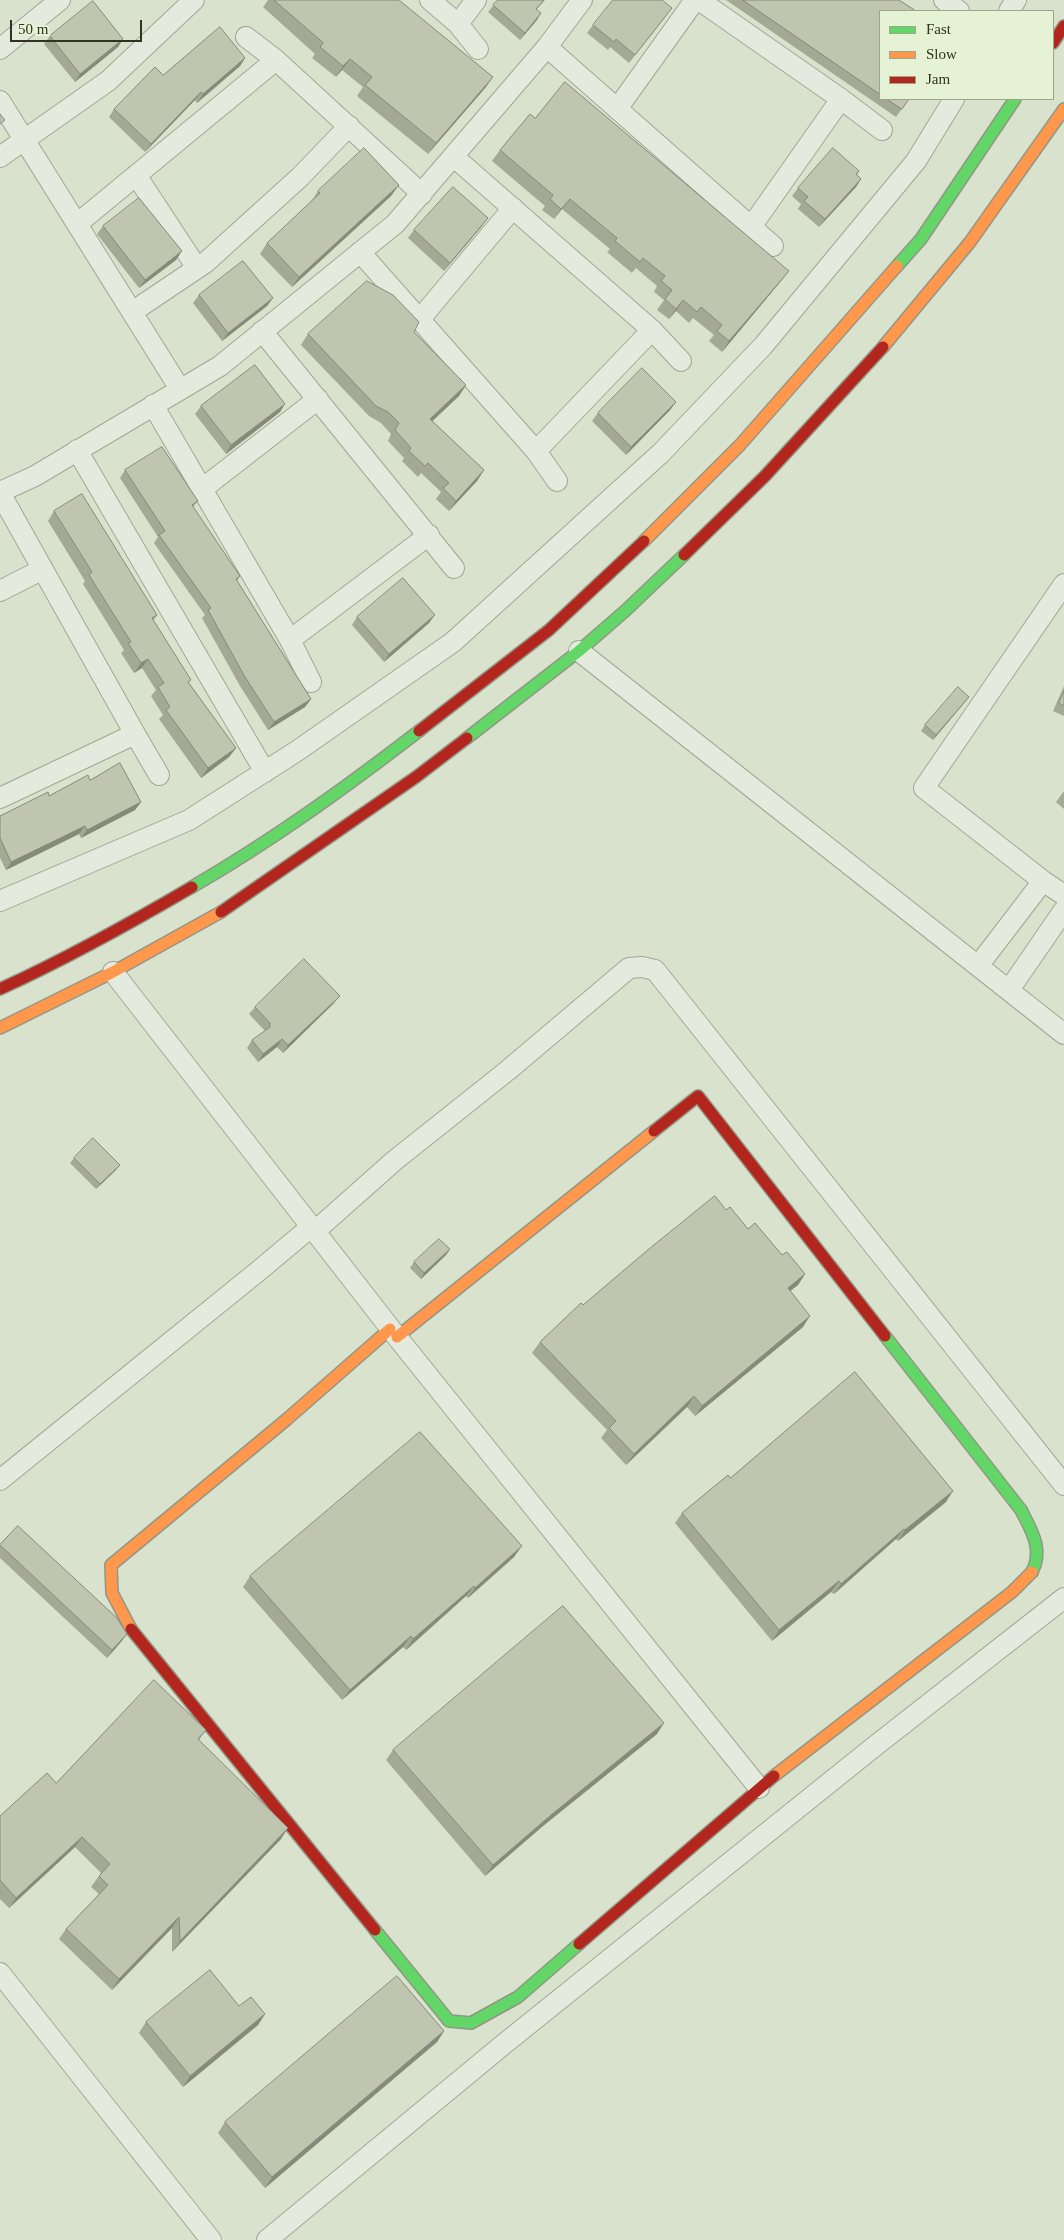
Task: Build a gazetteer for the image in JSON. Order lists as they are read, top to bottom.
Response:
{
  "legend": ["Fast", "Slow", "Jam"],
  "scale_bar": "50 m"
}
